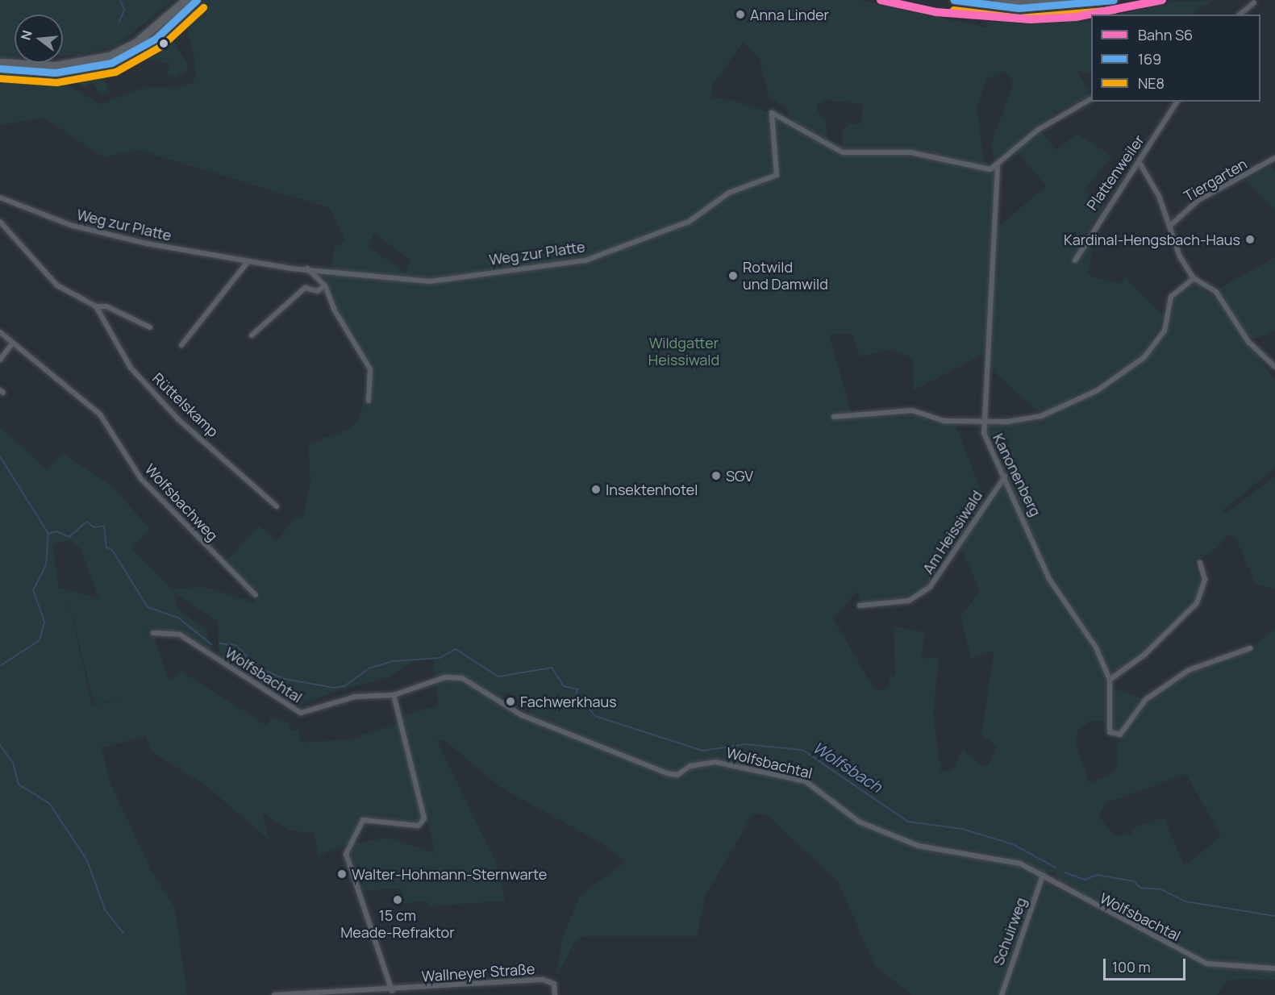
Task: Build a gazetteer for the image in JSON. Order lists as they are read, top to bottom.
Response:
{
  "streets": {
    "street": [
      "Plattenweiler",
      "Tiergarten",
      "Weg zur Platte",
      "Rüttelskamp",
      "Kanonenberg",
      "Wolfsbachweg",
      "Am Heissiwald",
      "Wolfsbachtal",
      "Schuirweg",
      "Wallneyer Straße"
    ]
  },
  "crossings": [
    ["Weg zur Platte", "Kanonenberg"],
    ["Kanonenberg", "Am Heissiwald"],
    ["Wolfsbachtal", "Schuirweg"]
  ],
  "water": ["Wolfsbach"],
  "parks": ["Wildgatter Heissiwald"],
  "places": [
    "Anna Linder",
    "Kardinal-Hengsbach-Haus",
    "Rotwild und Damwild",
    "SGV",
    "Insektenhotel",
    "Fachwerkhaus",
    "Walter-Hohmann-Sternwarte",
    "15 cm Meade-Refraktor"
  ],
  "lines": ["rail line S6", "transit line 169", "transit line NE8"],
  "legend": ["Bahn S6", "169", "NE8"],
  "scale_bar": "100 m",
  "north": "left"
}
